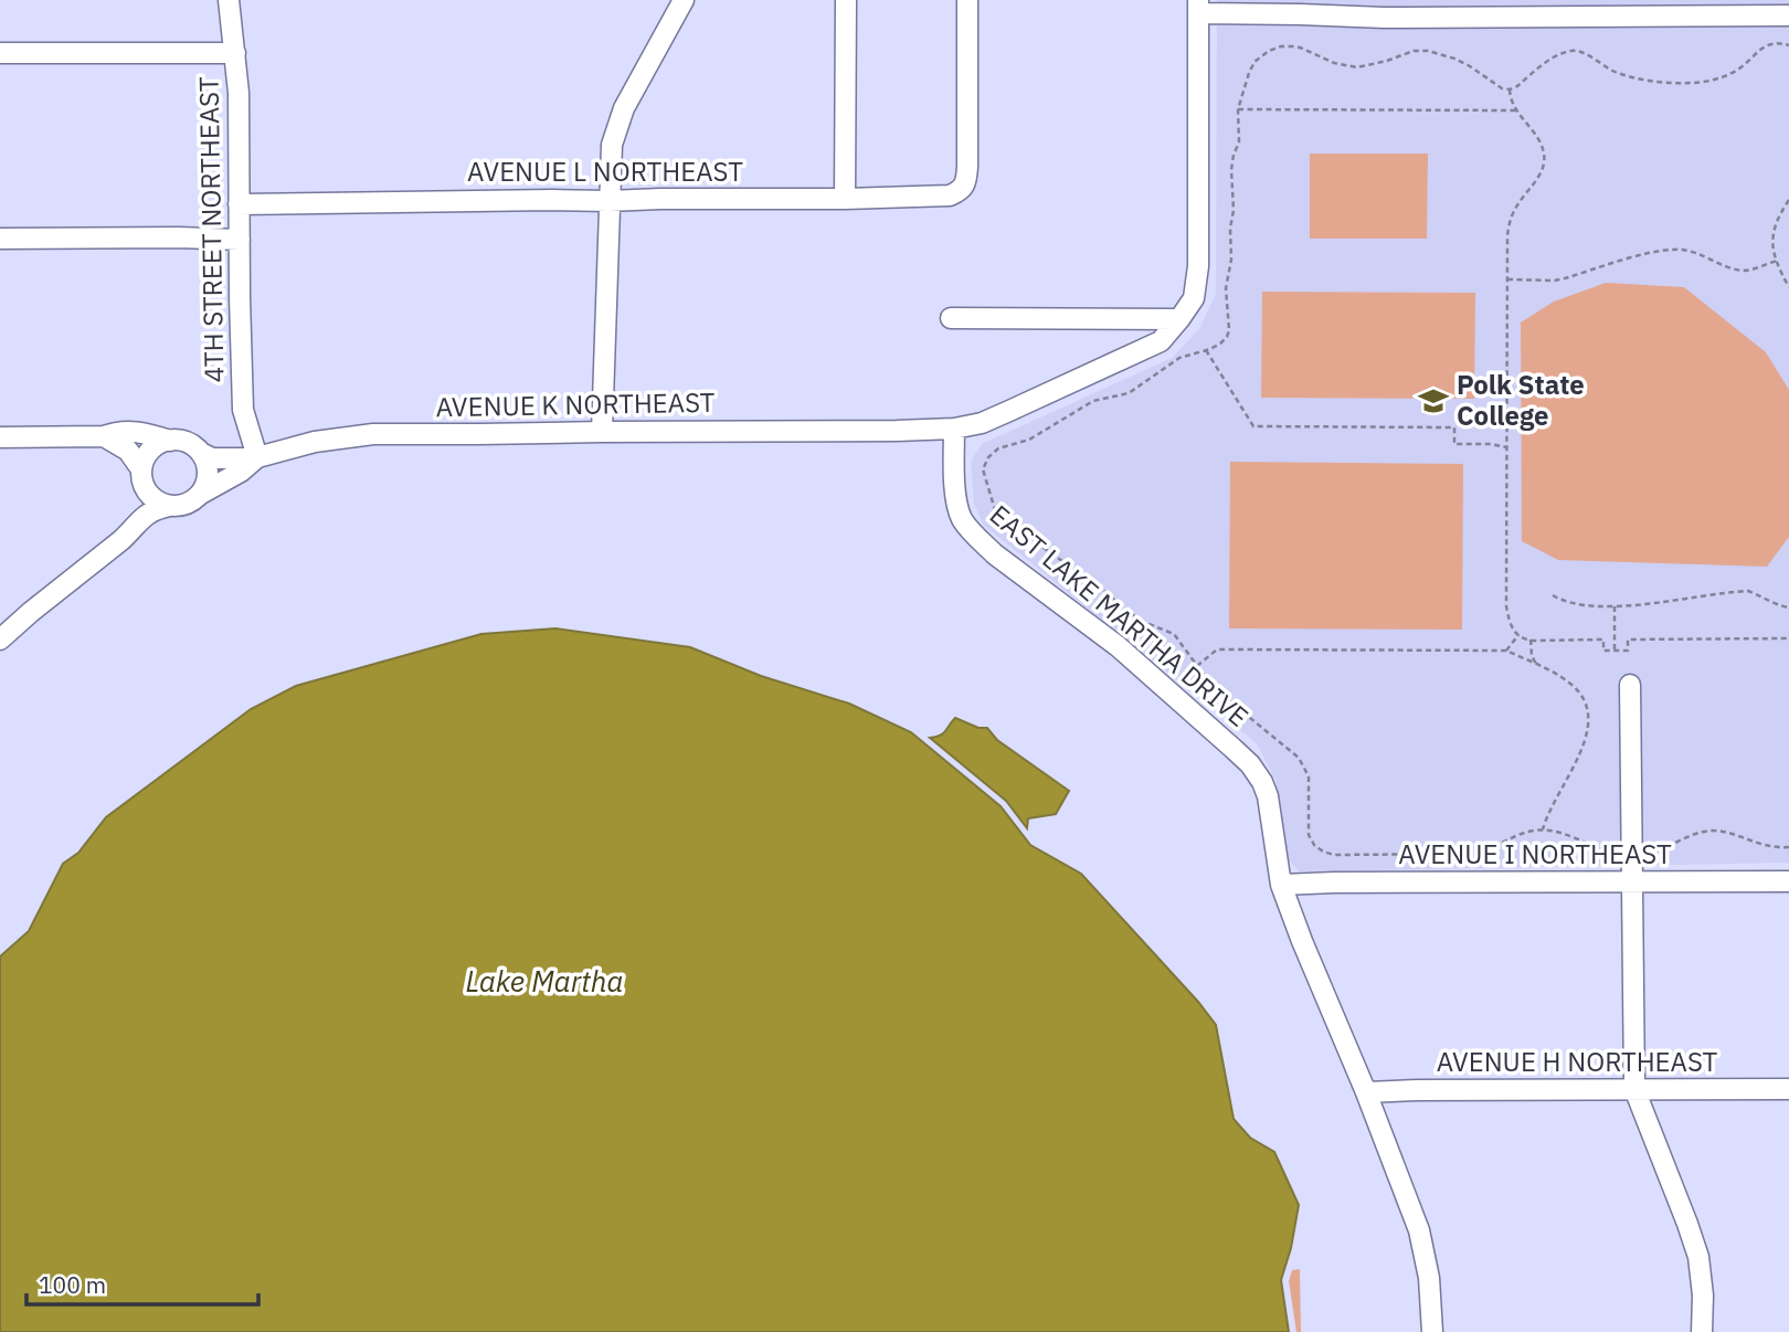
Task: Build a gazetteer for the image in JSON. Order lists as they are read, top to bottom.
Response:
{
  "streets": {
    "street": [
      "AVENUE L NORTHEAST",
      "4TH STREET NORTHEAST",
      "AVENUE K NORTHEAST",
      "EAST LAKE MARTHA DRIVE",
      "AVENUE I NORTHEAST",
      "AVENUE H NORTHEAST"
    ]
  },
  "crossings": [
    ["AVENUE L NORTHEAST", "4TH STREET NORTHEAST"],
    ["4TH STREET NORTHEAST", "AVENUE K NORTHEAST"],
    ["AVENUE K NORTHEAST", "EAST LAKE MARTHA DRIVE"],
    ["EAST LAKE MARTHA DRIVE", "AVENUE I NORTHEAST"],
    ["EAST LAKE MARTHA DRIVE", "AVENUE H NORTHEAST"]
  ],
  "water": ["Lake Martha"],
  "places": {
    "school or university": ["Polk State College"]
  },
  "scale_bar": "100 m"
}
